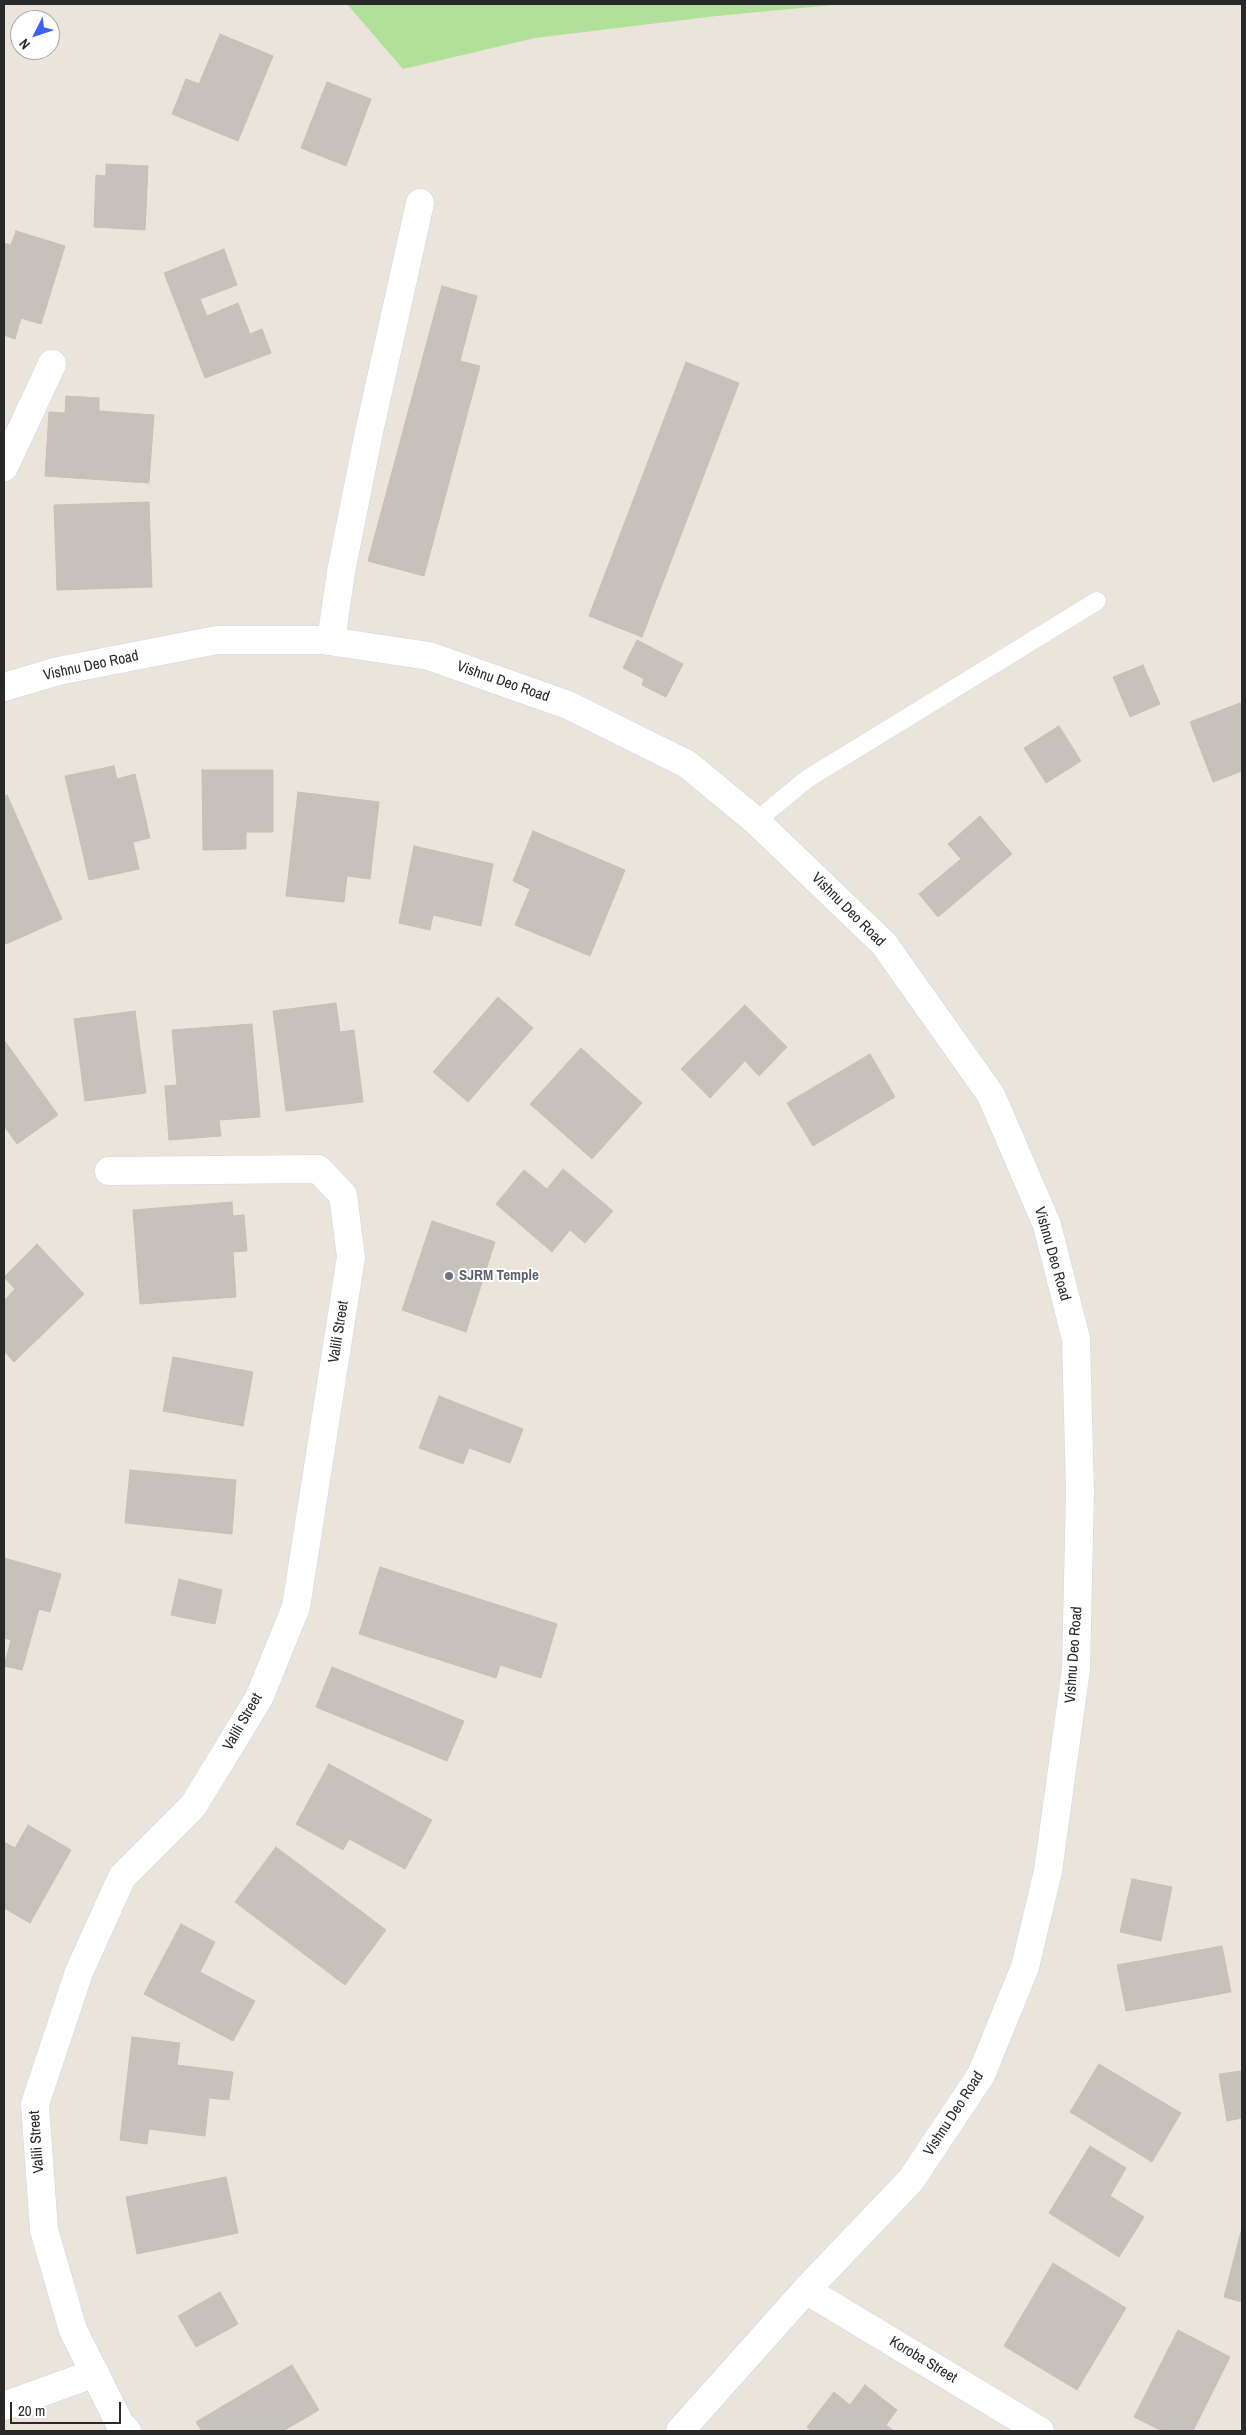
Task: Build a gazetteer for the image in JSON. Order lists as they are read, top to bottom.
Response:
{
  "streets": {
    "street": ["Vishnu Deo Road", "Valili Street", "Koroba Street"]
  },
  "crossings": [
    ["Vishnu Deo Road", "Koroba Street"]
  ],
  "places": ["SJRM Temple"],
  "scale_bar": "20 m",
  "north": "bottom left"
}
